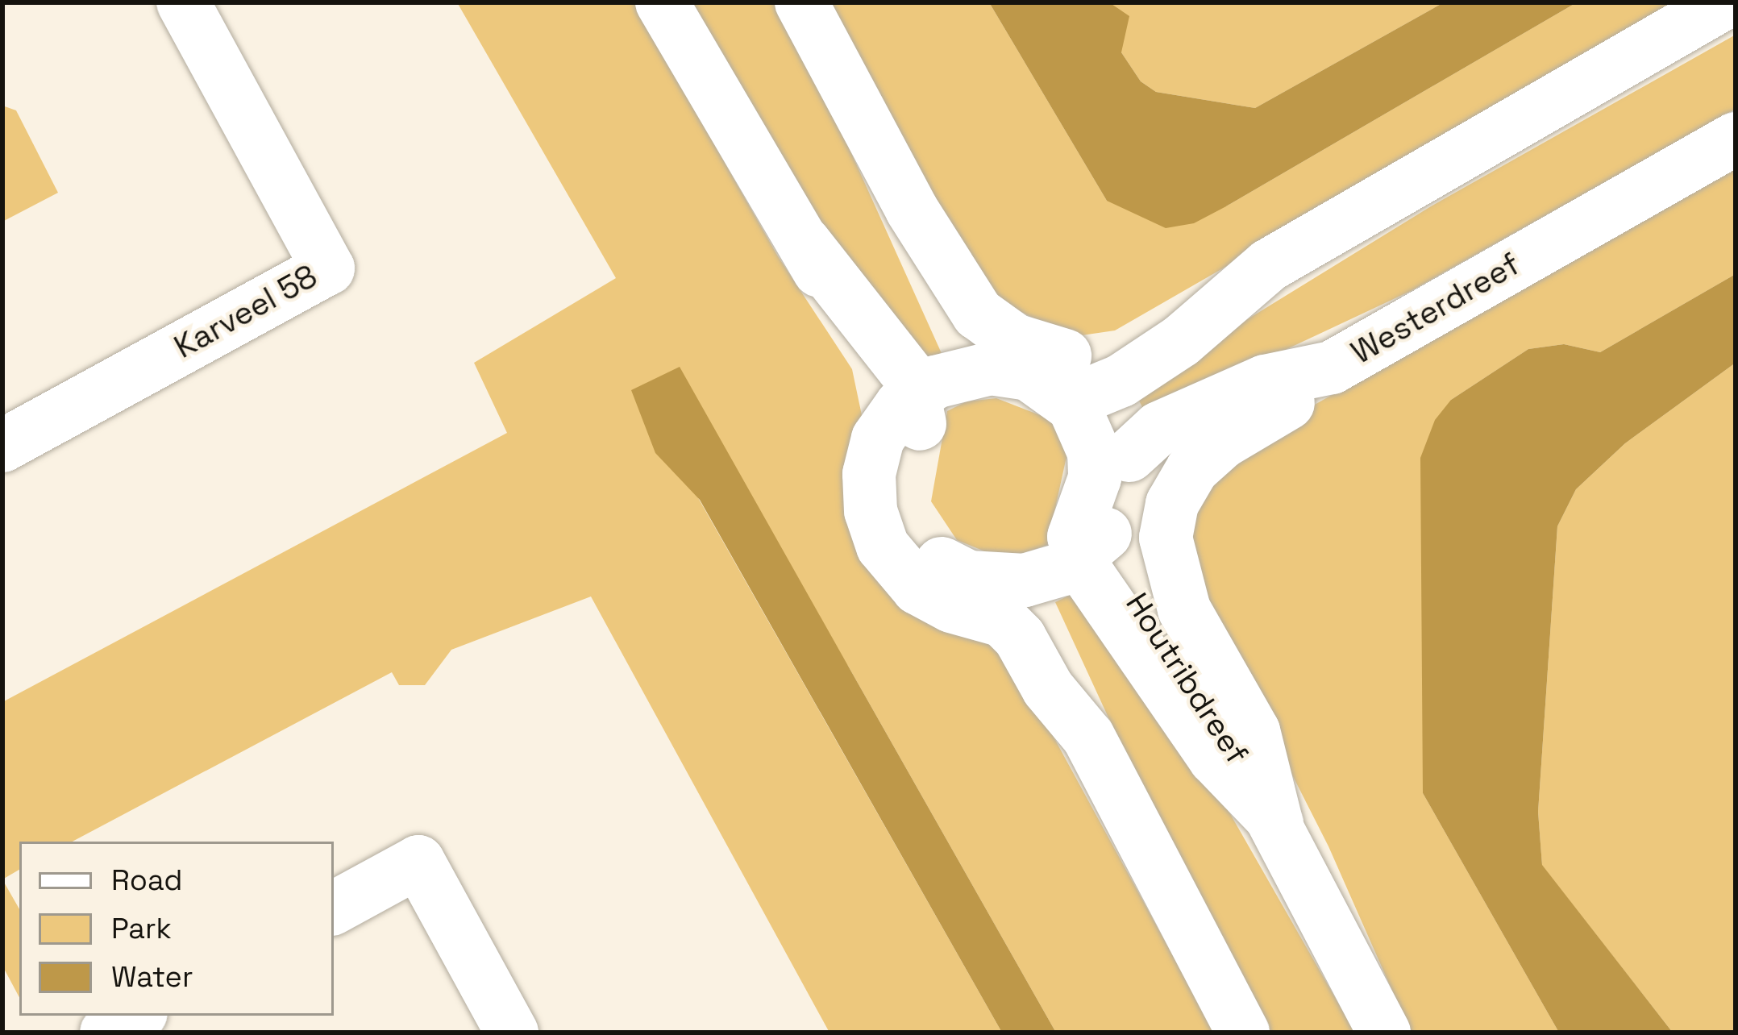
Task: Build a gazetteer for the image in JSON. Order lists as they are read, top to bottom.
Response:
{
  "streets": {
    "main road": ["Westerdreef", "Karveel 58", "Houtribdreef"]
  },
  "legend": ["Road", "Park", "Water"]
}
